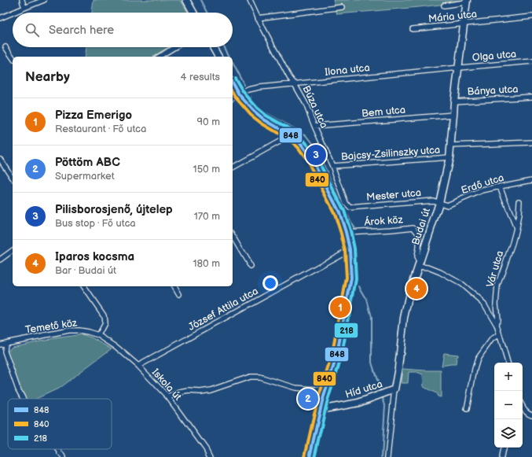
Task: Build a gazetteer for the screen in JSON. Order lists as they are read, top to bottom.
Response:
{
  "streets": {
    "street": [
      "Mária utca",
      "Olga utca",
      "Ilona utca",
      "Bánya utca",
      "Búza utca",
      "Bem utca",
      "Bajcsy-Zsilinszky utca",
      "Erdő utca",
      "Mester utca",
      "Árok köz",
      "Budai út",
      "Vár utca",
      "József Attila utca",
      "Temető köz",
      "Iskola út",
      "Híd utca"
    ]
  },
  "crossings": [
    ["Mária utca", "Budai út"],
    ["Olga utca", "Ilona utca"],
    ["Olga utca", "Budai út"],
    ["Ilona utca", "Búza utca"],
    ["Ilona utca", "Budai út"],
    ["Bánya utca", "Budai út"],
    ["Búza utca", "Bem utca"],
    ["Búza utca", "Bajcsy-Zsilinszky utca"],
    ["Búza utca", "Mester utca"],
    ["Bem utca", "Budai út"],
    ["Bajcsy-Zsilinszky utca", "Budai út"],
    ["Erdő utca", "Mester utca"],
    ["Erdő utca", "Budai út"],
    ["Mester utca", "Budai út"],
    ["Árok köz", "Budai út"],
    ["Budai út", "Híd utca"],
    ["József Attila utca", "Iskola út"],
    ["Temető köz", "Iskola út"]
  ],
  "lines": ["transit line 218", "transit line 848", "transit line 840"],
  "legend": ["848", "840", "218"],
  "page": {
    "search": "Search here",
    "heading": ["Nearby", "4 results"],
    "list": [
      {
        "mark": "1",
        "name": "Pizza Emerigo",
        "note": "Restaurant · Fő utca",
        "value": "90 m"
      },
      {
        "mark": "2",
        "name": "Pöttöm ABC",
        "note": "Supermarket",
        "value": "150 m"
      },
      {
        "mark": "3",
        "name": "Pilisborosjenő, újtelep",
        "note": "Bus stop · Fő utca",
        "value": "170 m"
      },
      {
        "mark": "4",
        "name": "Iparos kocsma",
        "note": "Bar · Budai út",
        "value": "180 m"
      }
    ],
    "pins": [
      "3",
      "4",
      "1",
      "2"
    ],
    "map_buttons": ["+", "−"]
  }
}
